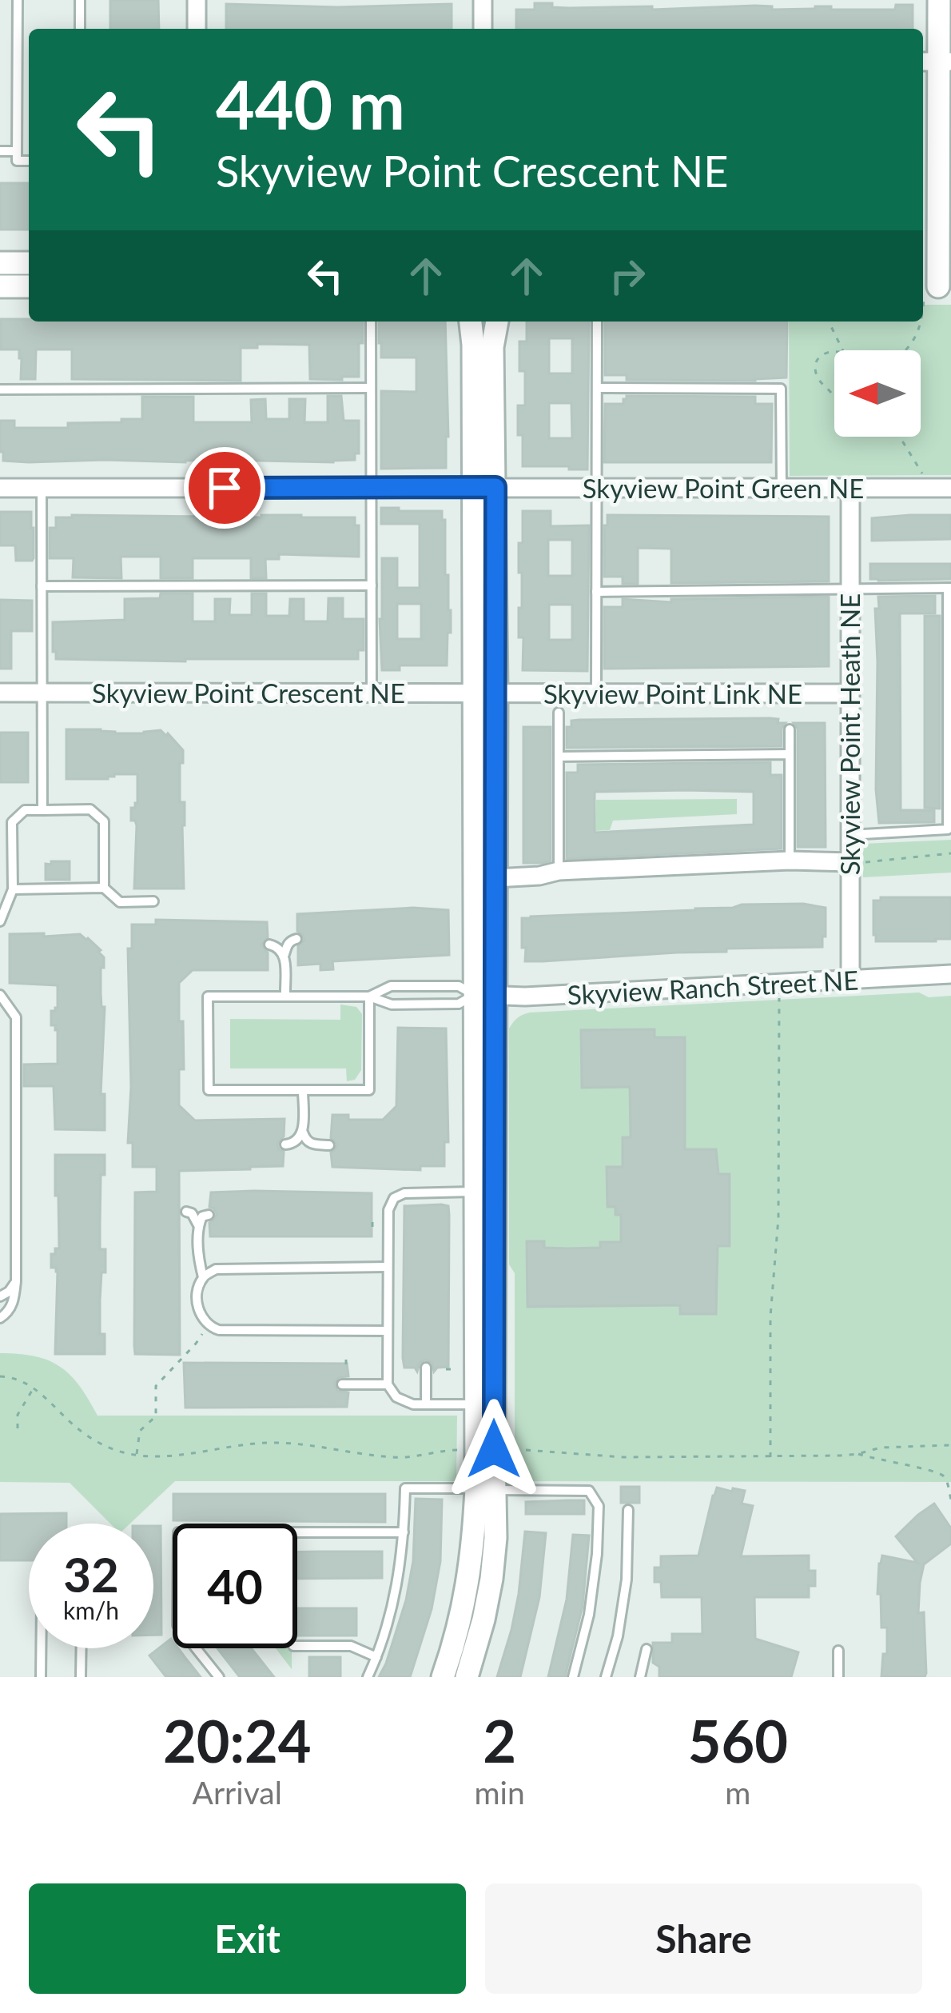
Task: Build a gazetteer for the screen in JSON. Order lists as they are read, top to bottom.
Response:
{
  "streets": {
    "street": [
      "Skyview Point Green NE",
      "Skyview Point Crescent NE",
      "Skyview Point Link NE",
      "Skyview Point Heath NE",
      "Skyview Ranch Street NE"
    ]
  },
  "crossings": [
    ["Skyview Point Green NE", "Skyview Point Heath NE"],
    ["Skyview Point Crescent NE", "Skyview Point Link NE"],
    ["Skyview Point Link NE", "Skyview Point Heath NE"],
    ["Skyview Point Heath NE", "Skyview Ranch Street NE"]
  ],
  "north": "left",
  "page": {
    "turn": ["440 m", "Skyview Point Crescent NE"],
    "speed": "32 km/h",
    "limit": "40",
    "eta": [
      "20:24",
      "Arrival",
      "2",
      "min",
      "560",
      "m"
    ],
    "buttons": ["Exit", "Share"]
  }
}
